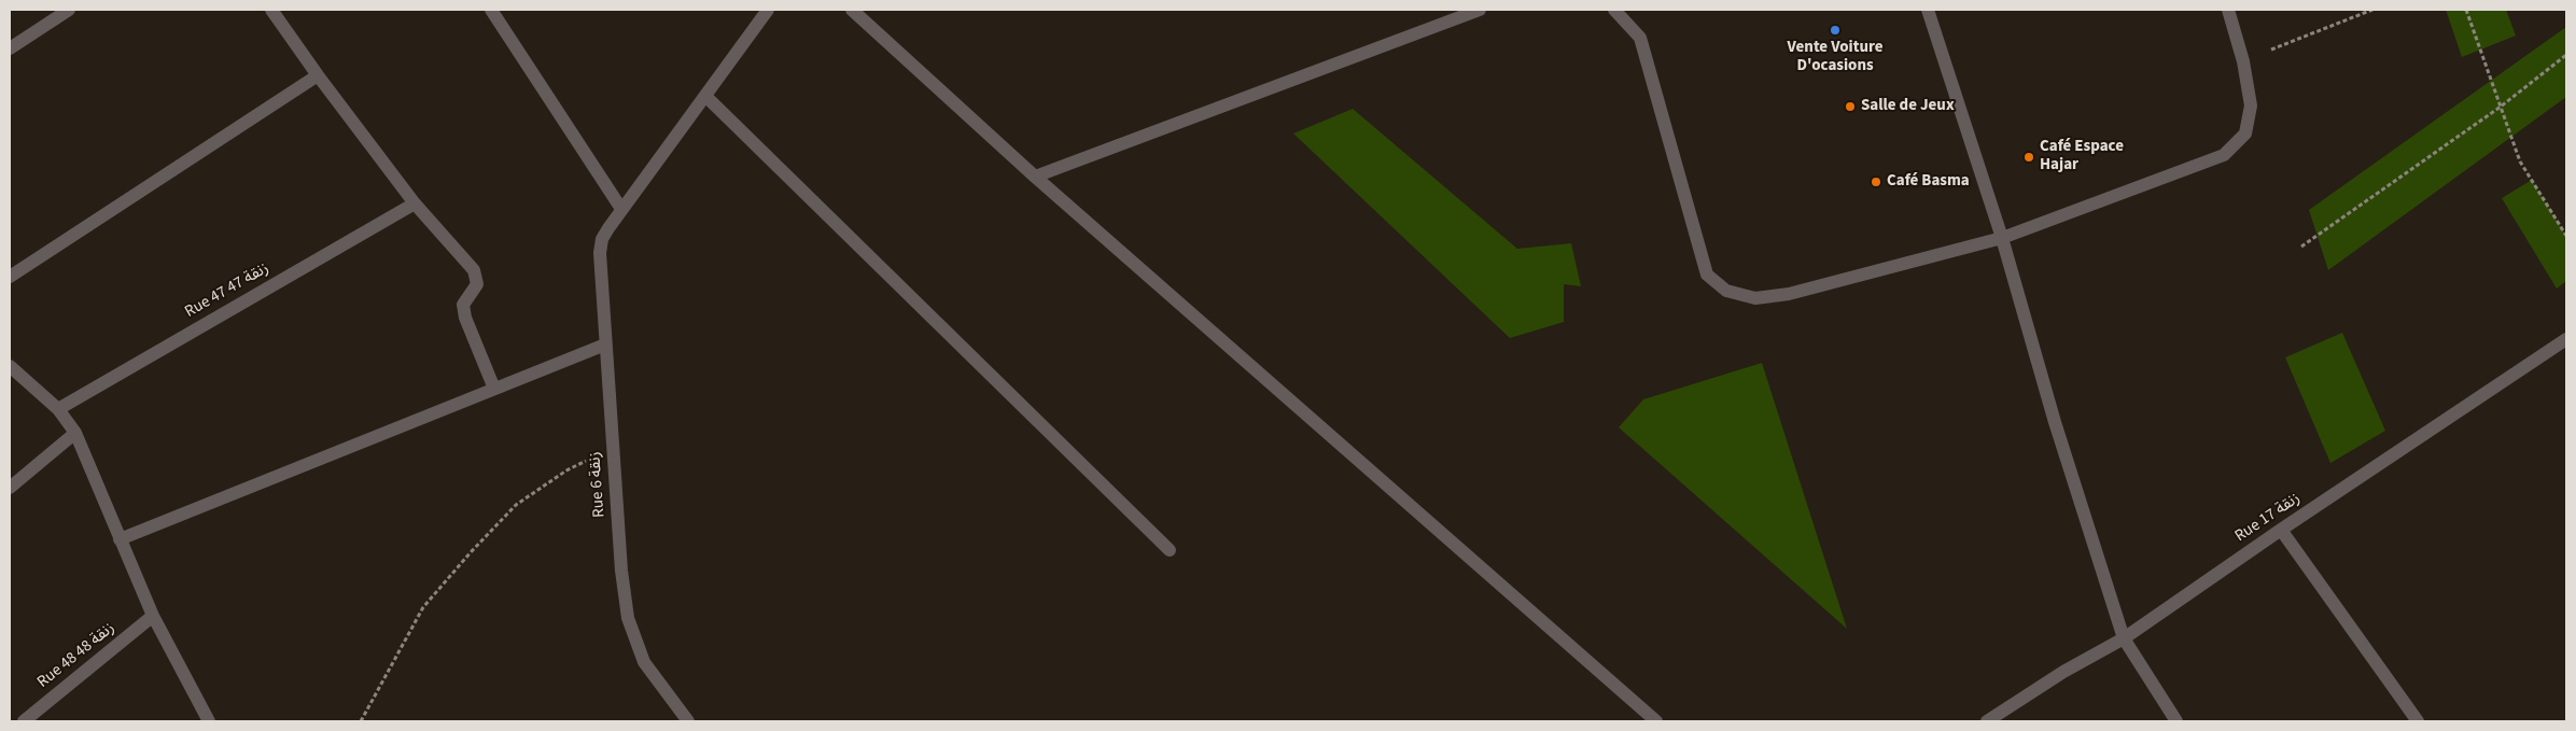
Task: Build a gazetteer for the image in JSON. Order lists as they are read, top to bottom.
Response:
{
  "streets": {
    "street": [
      "Rue 47 زنقة 47",
      "Rue 6 زنقة",
      "Rue 17 زنقة",
      "Rue 48 زنقة 48"
    ]
  },
  "places": [
    "Vente Voiture D'ocasions",
    "Salle de Jeux",
    "Café Espace Hajar",
    "Café Basma"
  ]
}
